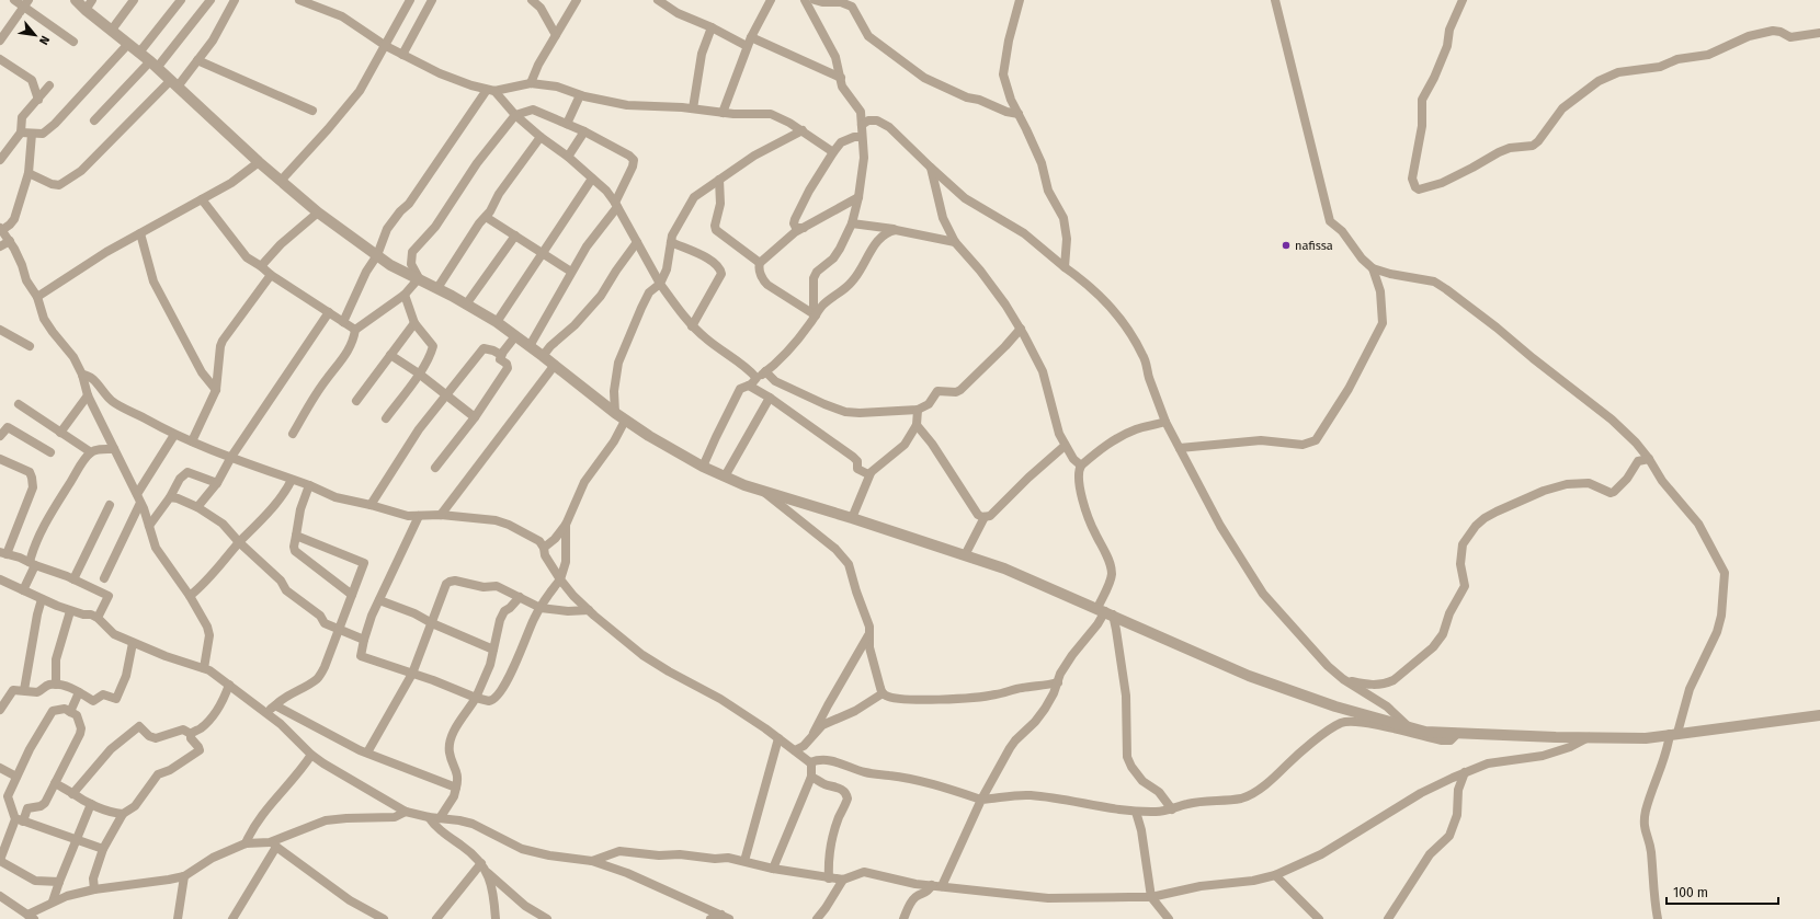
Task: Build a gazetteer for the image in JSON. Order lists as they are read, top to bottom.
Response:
{
  "places": ["nafissa"],
  "scale_bar": "100 m",
  "north": "bottom right"
}
